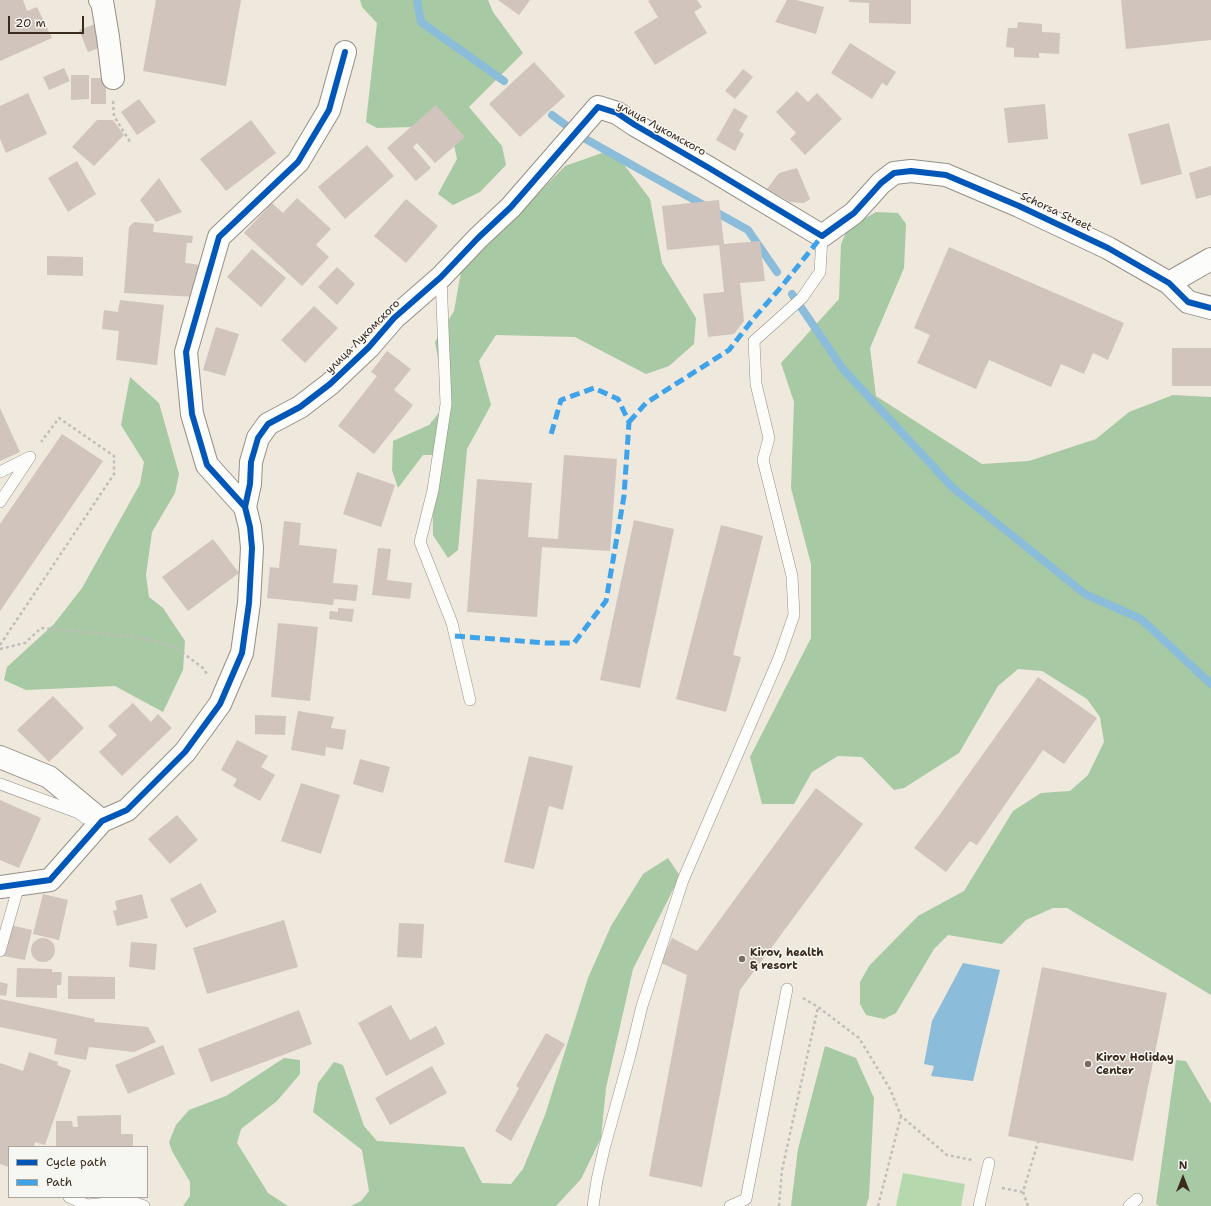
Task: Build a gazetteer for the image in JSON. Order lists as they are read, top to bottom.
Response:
{
  "streets": {
    "street": ["улица Лукомского", "Schorsa Street"]
  },
  "crossings": [
    ["улица Лукомского", "Schorsa Street"]
  ],
  "places": ["Kirov, health & resort", "Kirov Holiday Center"],
  "legend": ["Cycle path", "Path"],
  "scale_bar": "20 m",
  "north": "top"
}
